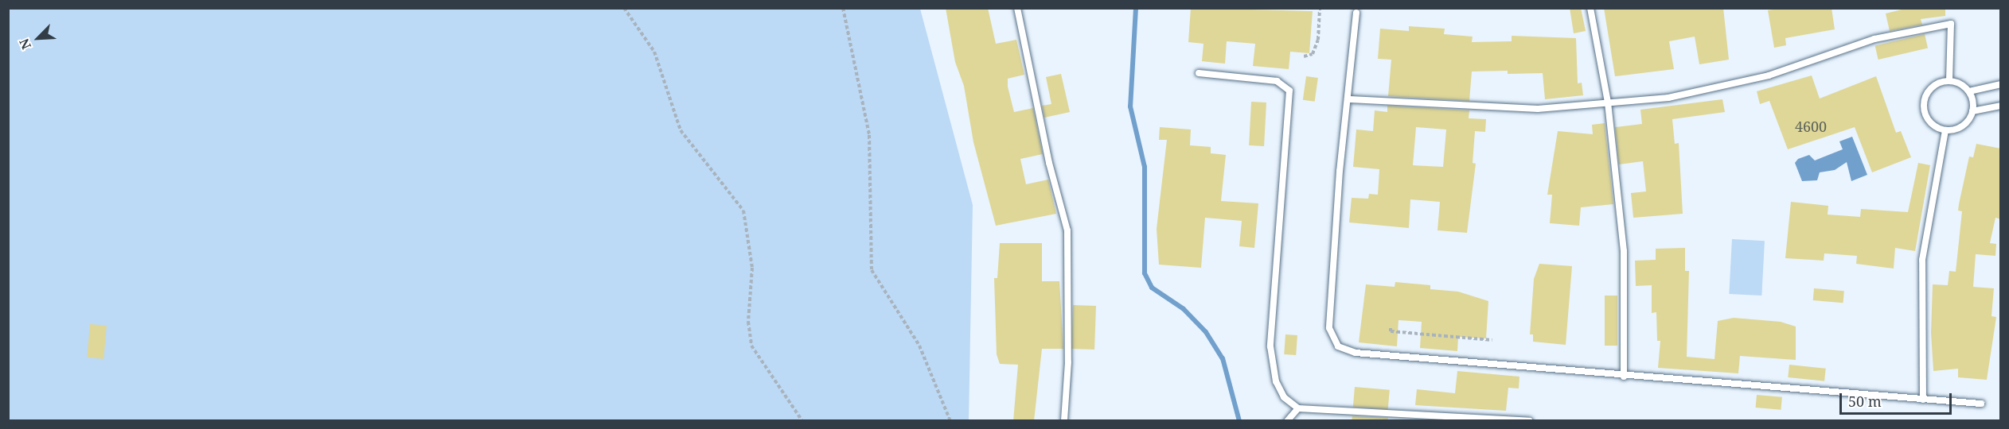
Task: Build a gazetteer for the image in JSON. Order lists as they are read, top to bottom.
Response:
{
  "house_numbers": ["4600"],
  "scale_bar": "50 m",
  "north": "bottom left"
}
